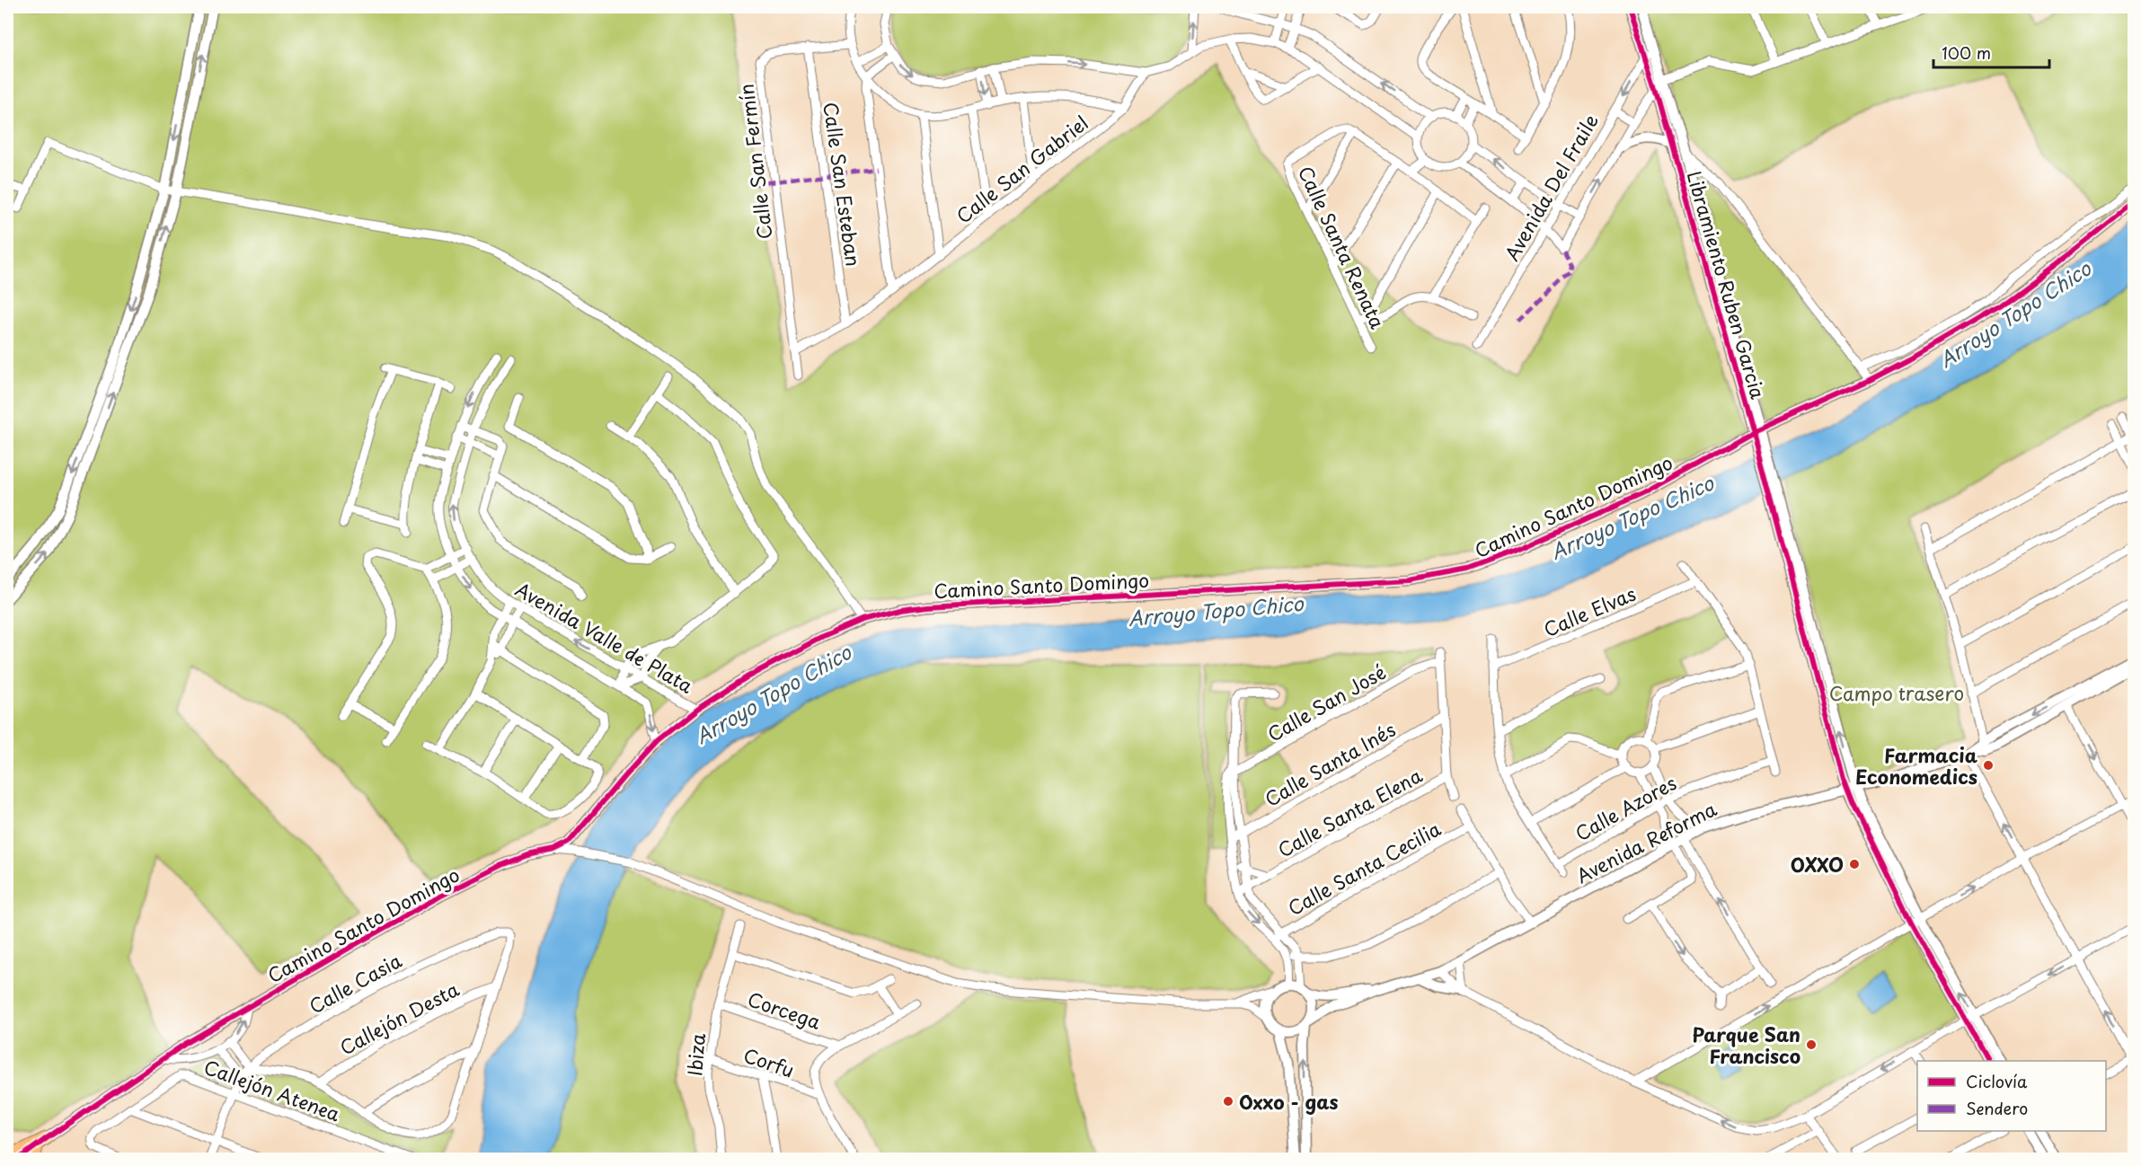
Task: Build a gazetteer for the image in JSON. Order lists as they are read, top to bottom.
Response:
{
  "streets": {
    "street": [
      "Calle San Fermín",
      "Calle San Gabriel",
      "Calle San Esteban",
      "Avenida Del Fraile",
      "Calle Santa Renata",
      "Libramiento Ruben Garcia",
      "Camino Santo Domingo",
      "Calle Elvas",
      "Avenida Valle de Plata",
      "Calle San José",
      "Calle Santa Inés",
      "Calle Azores",
      "Calle Santa Elena",
      "Avenida Reforma",
      "Calle Santa Cecilia",
      "Calle Casia",
      "Corcega",
      "Callejón Desta",
      "Ibiza",
      "Corfu",
      "Callejón Atenea"
    ]
  },
  "crossings": [
    ["Calle San Fermín", "Calle San Esteban"],
    ["Avenida Del Fraile", "Libramiento Ruben Garcia"],
    ["Libramiento Ruben Garcia", "Camino Santo Domingo"],
    ["Libramiento Ruben Garcia", "Avenida Reforma"],
    ["Camino Santo Domingo", "Avenida Valle de Plata"],
    ["Calle Casia", "Callejón Desta"],
    ["Calle Casia", "Callejón Atenea"],
    ["Corcega", "Ibiza"],
    ["Ibiza", "Corfu"]
  ],
  "water": ["Arroyo Topo Chico"],
  "parks": ["Campo trasero"],
  "places": [
    "Farmacia Economedics",
    "OXXO",
    "Parque San Francisco",
    "Oxxo - gas"
  ],
  "legend": ["Ciclovía", "Sendero"],
  "scale_bar": "100 m"
}
